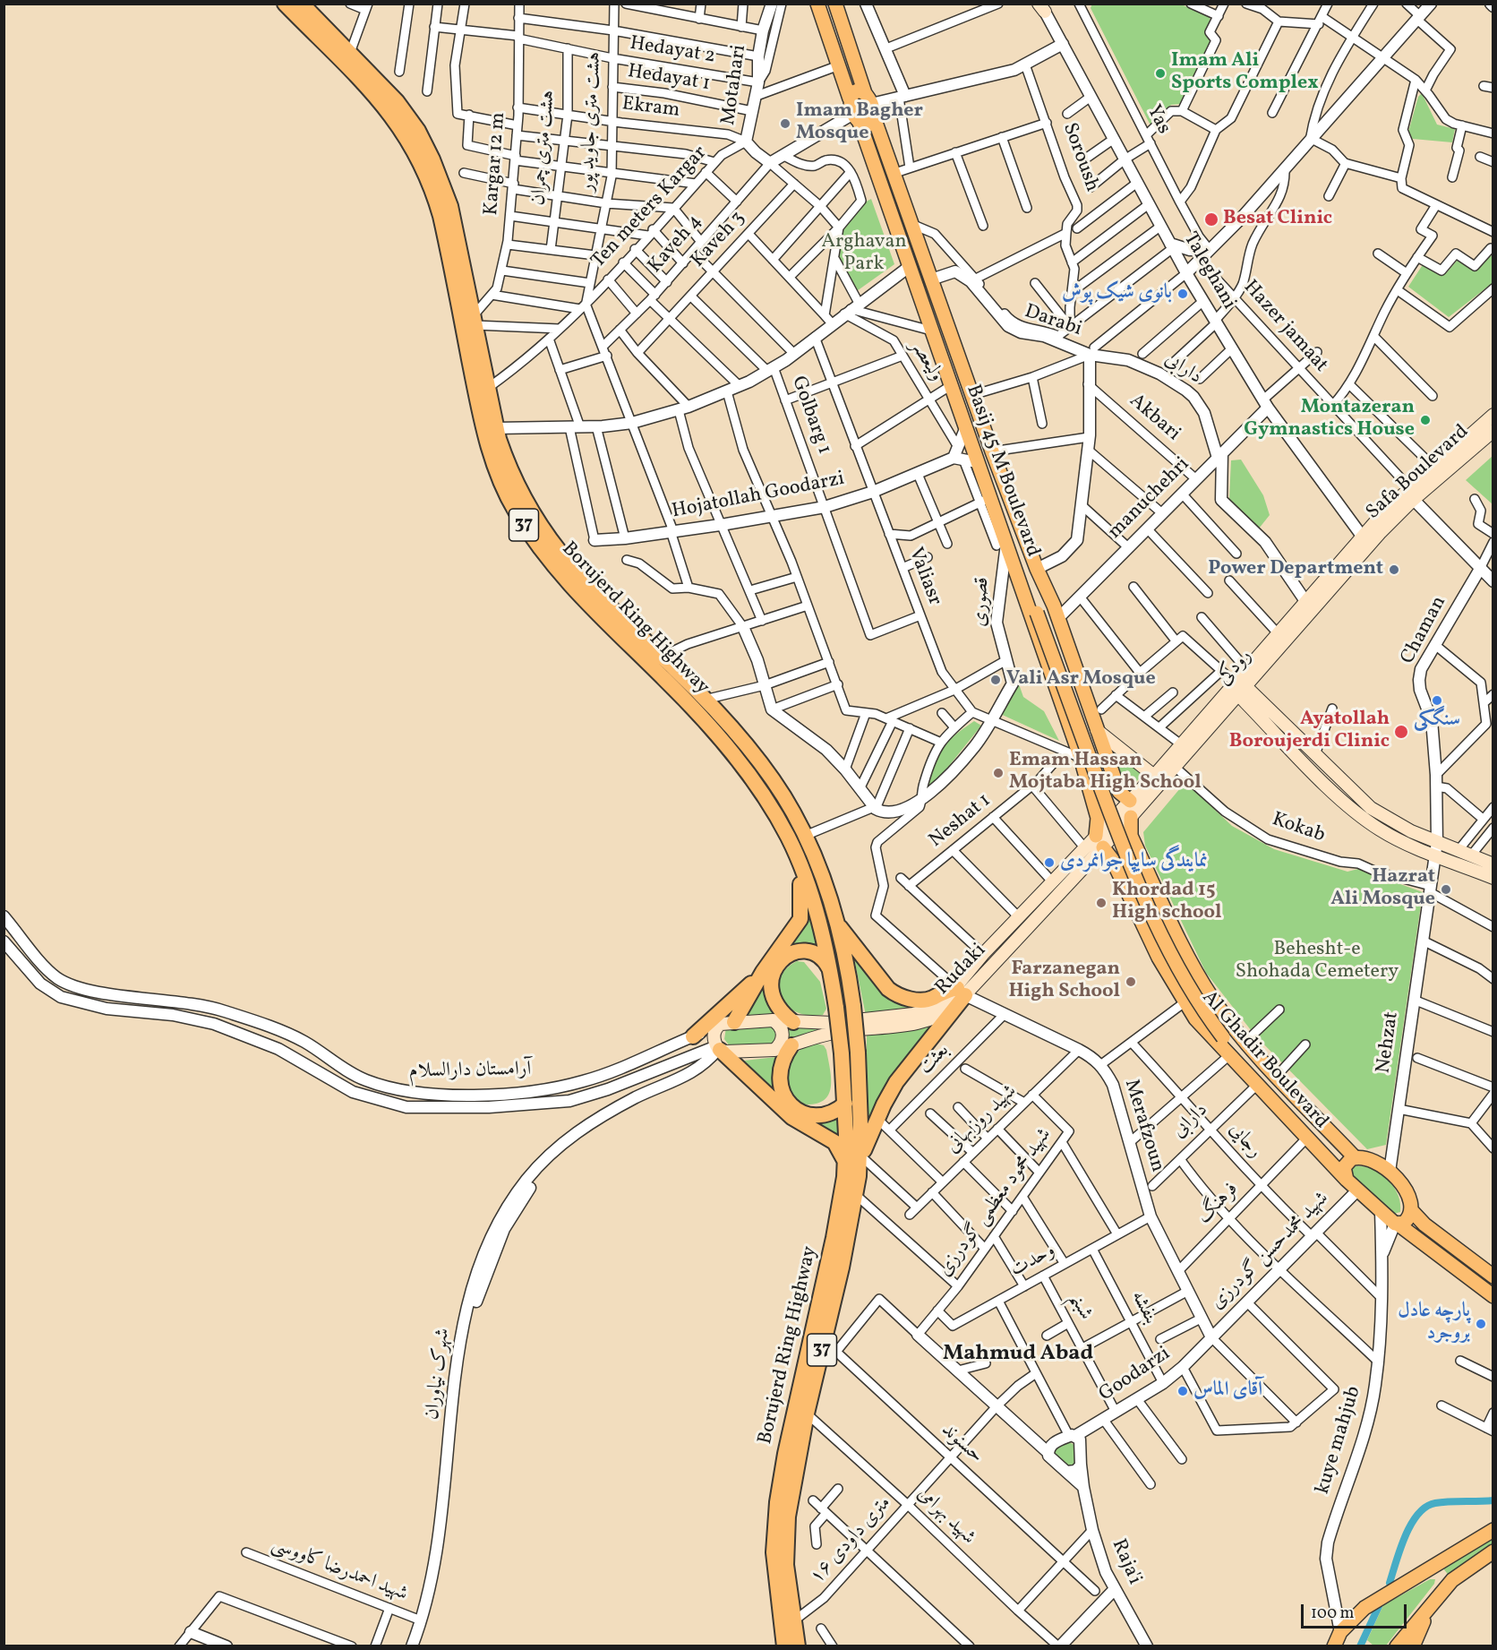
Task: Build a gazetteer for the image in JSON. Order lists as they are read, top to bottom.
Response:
{
  "streets": {
    "highway": ["37", "Borujerd Ring Highway"],
    "main road": [
      "Basij 45 M Boulevard",
      "Safa Boulevard",
      "رودکی",
      "Rudaki",
      "Al Ghadir Boulevard"
    ],
    "street": [
      "Hedayat 2",
      "Hedayat 1",
      "Motahari",
      "Ekram",
      "Yas",
      "هشت متری جاوید پور",
      "هشت متری چمران",
      "Soroush",
      "Kargar 12 m",
      "Ten meters Kargar",
      "Kaveh 3",
      "Kaveh 4",
      "Taleghani",
      "Darabi",
      "Hazer jamaat",
      "ولیعصر",
      "دارابی",
      "Golbarg 1",
      "Akbari",
      "Hojatollah Goodarzi",
      "manuchehri",
      "Valiasr",
      "قصوری",
      "Chaman",
      "Neshat 1",
      "Kokab",
      "Nehzat",
      "بعثت",
      "آرامستان دارالسلام",
      "شهید روزبهانی",
      "Merafzoun",
      "رجایی",
      "شهید محمود معظمی گودرزی",
      "فرهنگ",
      "شهید محمدحسن گودرزی",
      "وحدت",
      "شبنم",
      "بنفشه",
      "شهرک نیاوران",
      "Goodarzi",
      "kuye mahjub",
      "حسنوند",
      "شهید بهرامی",
      "۱۶ متری داودی",
      "Raja'i",
      "شهید احمدرضا کاووسی"
    ]
  },
  "crossings": [
    ["Hedayat 2", "Motahari"],
    ["Hedayat 2", "هشت متری جاوید پور"],
    ["Hedayat 2", "هشت متری چمران"],
    ["Hedayat 2", "Kargar 12 m"],
    ["Hedayat 1", "Motahari"],
    ["Hedayat 1", "هشت متری جاوید پور"],
    ["Motahari", "Ekram"],
    ["Motahari", "Ten meters Kargar"],
    ["Motahari", "Kaveh 4"],
    ["Ekram", "هشت متری جاوید پور"],
    ["Ekram", "هشت متری چمران"],
    ["Ekram", "Kargar 12 m"],
    ["Ekram", "Ten meters Kargar"],
    ["هشت متری جاوید پور", "Ten meters Kargar"],
    ["Kargar 12 m", "Borujerd Ring Highway"],
    ["Ten meters Kargar", "Borujerd Ring Highway"],
    ["Taleghani", "Safa Boulevard"],
    ["Taleghani", "manuchehri"],
    ["Taleghani", "رودکی"],
    ["Darabi", "دارابی"],
    ["Hazer jamaat", "Safa Boulevard"],
    ["ولیعصر", "Basij 45 M Boulevard"],
    ["ولیعصر", "Hojatollah Goodarzi"],
    ["دارابی", "manuchehri"],
    ["دارابی", "Al Ghadir Boulevard"],
    ["دارابی", "رجایی"],
    ["Golbarg 1", "Hojatollah Goodarzi"],
    ["Golbarg 1", "Valiasr"],
    ["Akbari", "manuchehri"],
    ["Basij 45 M Boulevard", "Hojatollah Goodarzi"],
    ["Basij 45 M Boulevard", "manuchehri"],
    ["Basij 45 M Boulevard", "Valiasr"],
    ["Basij 45 M Boulevard", "قصوری"],
    ["Basij 45 M Boulevard", "رودکی"],
    ["Basij 45 M Boulevard", "Rudaki"],
    ["Basij 45 M Boulevard", "Al Ghadir Boulevard"],
    ["Safa Boulevard", "رودکی"],
    ["Hojatollah Goodarzi", "Valiasr"],
    ["Valiasr", "قصوری"],
    ["Borujerd Ring Highway", "شهید بهرامی"],
    ["Borujerd Ring Highway", "۱۶ متری داودی"],
    ["Chaman", "Nehzat"],
    ["رودکی", "Kokab"],
    ["رودکی", "Rudaki"],
    ["رودکی", "Al Ghadir Boulevard"],
    ["Kokab", "Nehzat"],
    ["Rudaki", "Al Ghadir Boulevard"],
    ["Rudaki", "آرامستان دارالسلام"],
    ["Rudaki", "Merafzoun"],
    ["Rudaki", "شهرک نیاوران"],
    ["بعثت", "Merafzoun"],
    ["Al Ghadir Boulevard", "فرهنگ"],
    ["Al Ghadir Boulevard", "شهید محمدحسن گودرزی"],
    ["Al Ghadir Boulevard", "kuye mahjub"],
    ["آرامستان دارالسلام", "شهرک نیاوران"],
    ["شهید روزبهانی", "Merafzoun"],
    ["شهید روزبهانی", "شهید محمود معظمی گودرزی"],
    ["Merafzoun", "فرهنگ"],
    ["Merafzoun", "شهید محمدحسن گودرزی"],
    ["Merafzoun", "وحدت"],
    ["Merafzoun", "Goodarzi"],
    ["رجایی", "فرهنگ"],
    ["رجایی", "شهید محمدحسن گودرزی"],
    ["رجایی", "kuye mahjub"],
    ["شهید محمود معظمی گودرزی", "وحدت"],
    ["شهید محمود معظمی گودرزی", "حسنوند"],
    ["شهید محمدحسن گودرزی", "Goodarzi"],
    ["وحدت", "شبنم"],
    ["وحدت", "بنفشه"],
    ["شبنم", "Goodarzi"],
    ["بنفشه", "Goodarzi"],
    ["شهرک نیاوران", "شهید احمدرضا کاووسی"],
    ["Goodarzi", "Raja'i"],
    ["حسنوند", "۱۶ متری داودی"],
    ["شهید بهرامی", "۱۶ متری داودی"]
  ],
  "districts": ["Mahmud Abad"],
  "parks": ["Arghavan Park", "Behesht-e Shohada Cemetery"],
  "places": [
    "Imam Ali Sports Complex",
    "Imam Bagher Mosque",
    "Besat Clinic",
    "بانوی شیک پوش",
    "Montazeran Gymnastics House",
    "Power Department",
    "Vali Asr Mosque",
    "سنگکی",
    "Ayatollah Boroujerdi Clinic",
    "Emam Hassan Mojtaba High School",
    "نمایندگی سایپا جوانمردی",
    "Hazrat Ali Mosque",
    "Khordad 15 High school",
    "Farzanegan High School",
    "پارچه عادل بروجرد",
    "آقای الماس"
  ],
  "scale_bar": "100 m"
}
